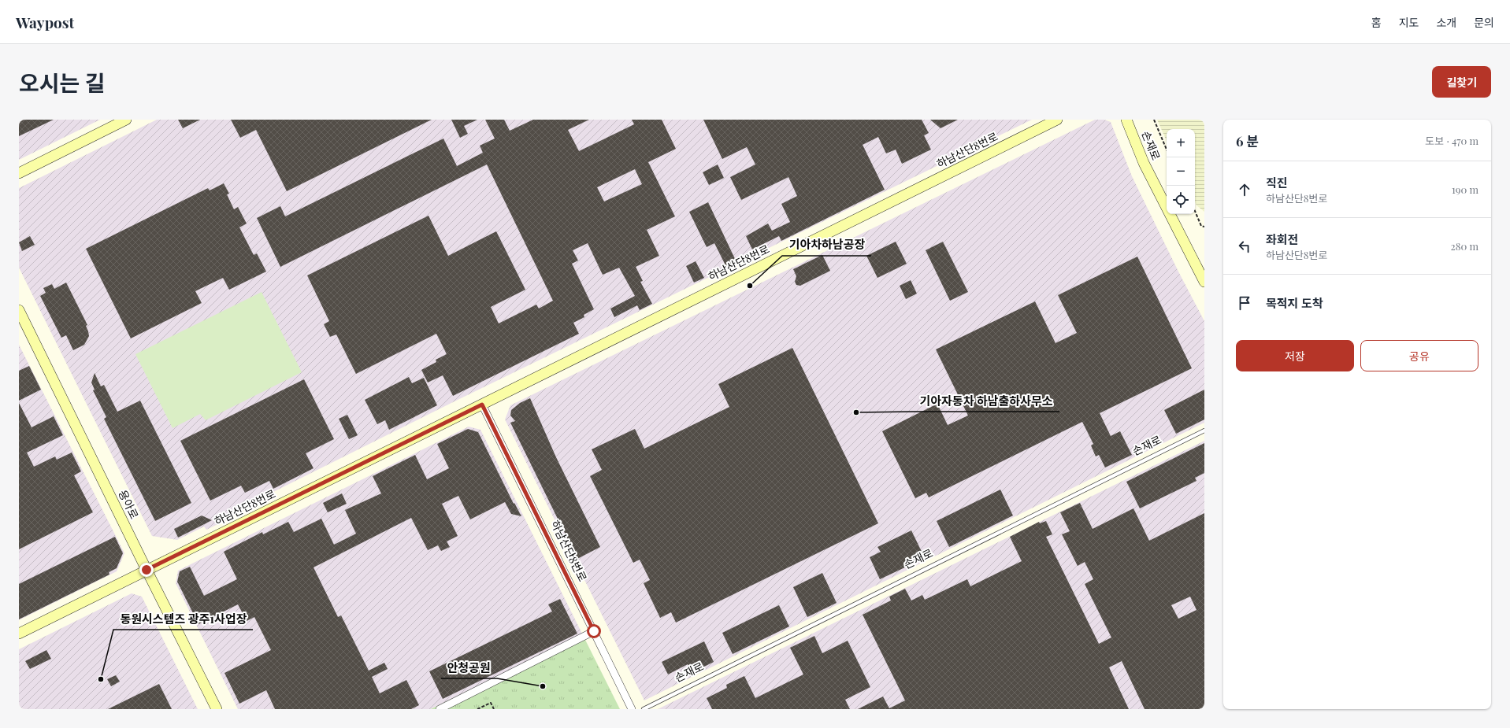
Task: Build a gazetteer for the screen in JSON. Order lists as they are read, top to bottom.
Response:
{
  "streets": {
    "street": ["손재로", "하남산단8번로", "용아로"]
  },
  "crossings": [
    ["하남산단8번로", "용아로"]
  ],
  "places": [
    "기아차하남공장",
    "기아자동차 하남출하사무소",
    "동원시스템즈 광주1사업장",
    "안청공원"
  ],
  "page": {
    "header": "Waypost",
    "nav": [
      "홈",
      "지도",
      "소개",
      "문의"
    ],
    "title": "오시는 길",
    "buttons": [
      "길찾기",
      ["저장", "공유"]
    ],
    "heading": ["6 분", "도보 · 470 m"],
    "map_buttons": ["+", "−"],
    "list": [
      ["직진", "하남산단8번로", "190 m"],
      ["좌회전", "하남산단8번로", "280 m"],
      "목적지 도착"
    ]
  }
}
